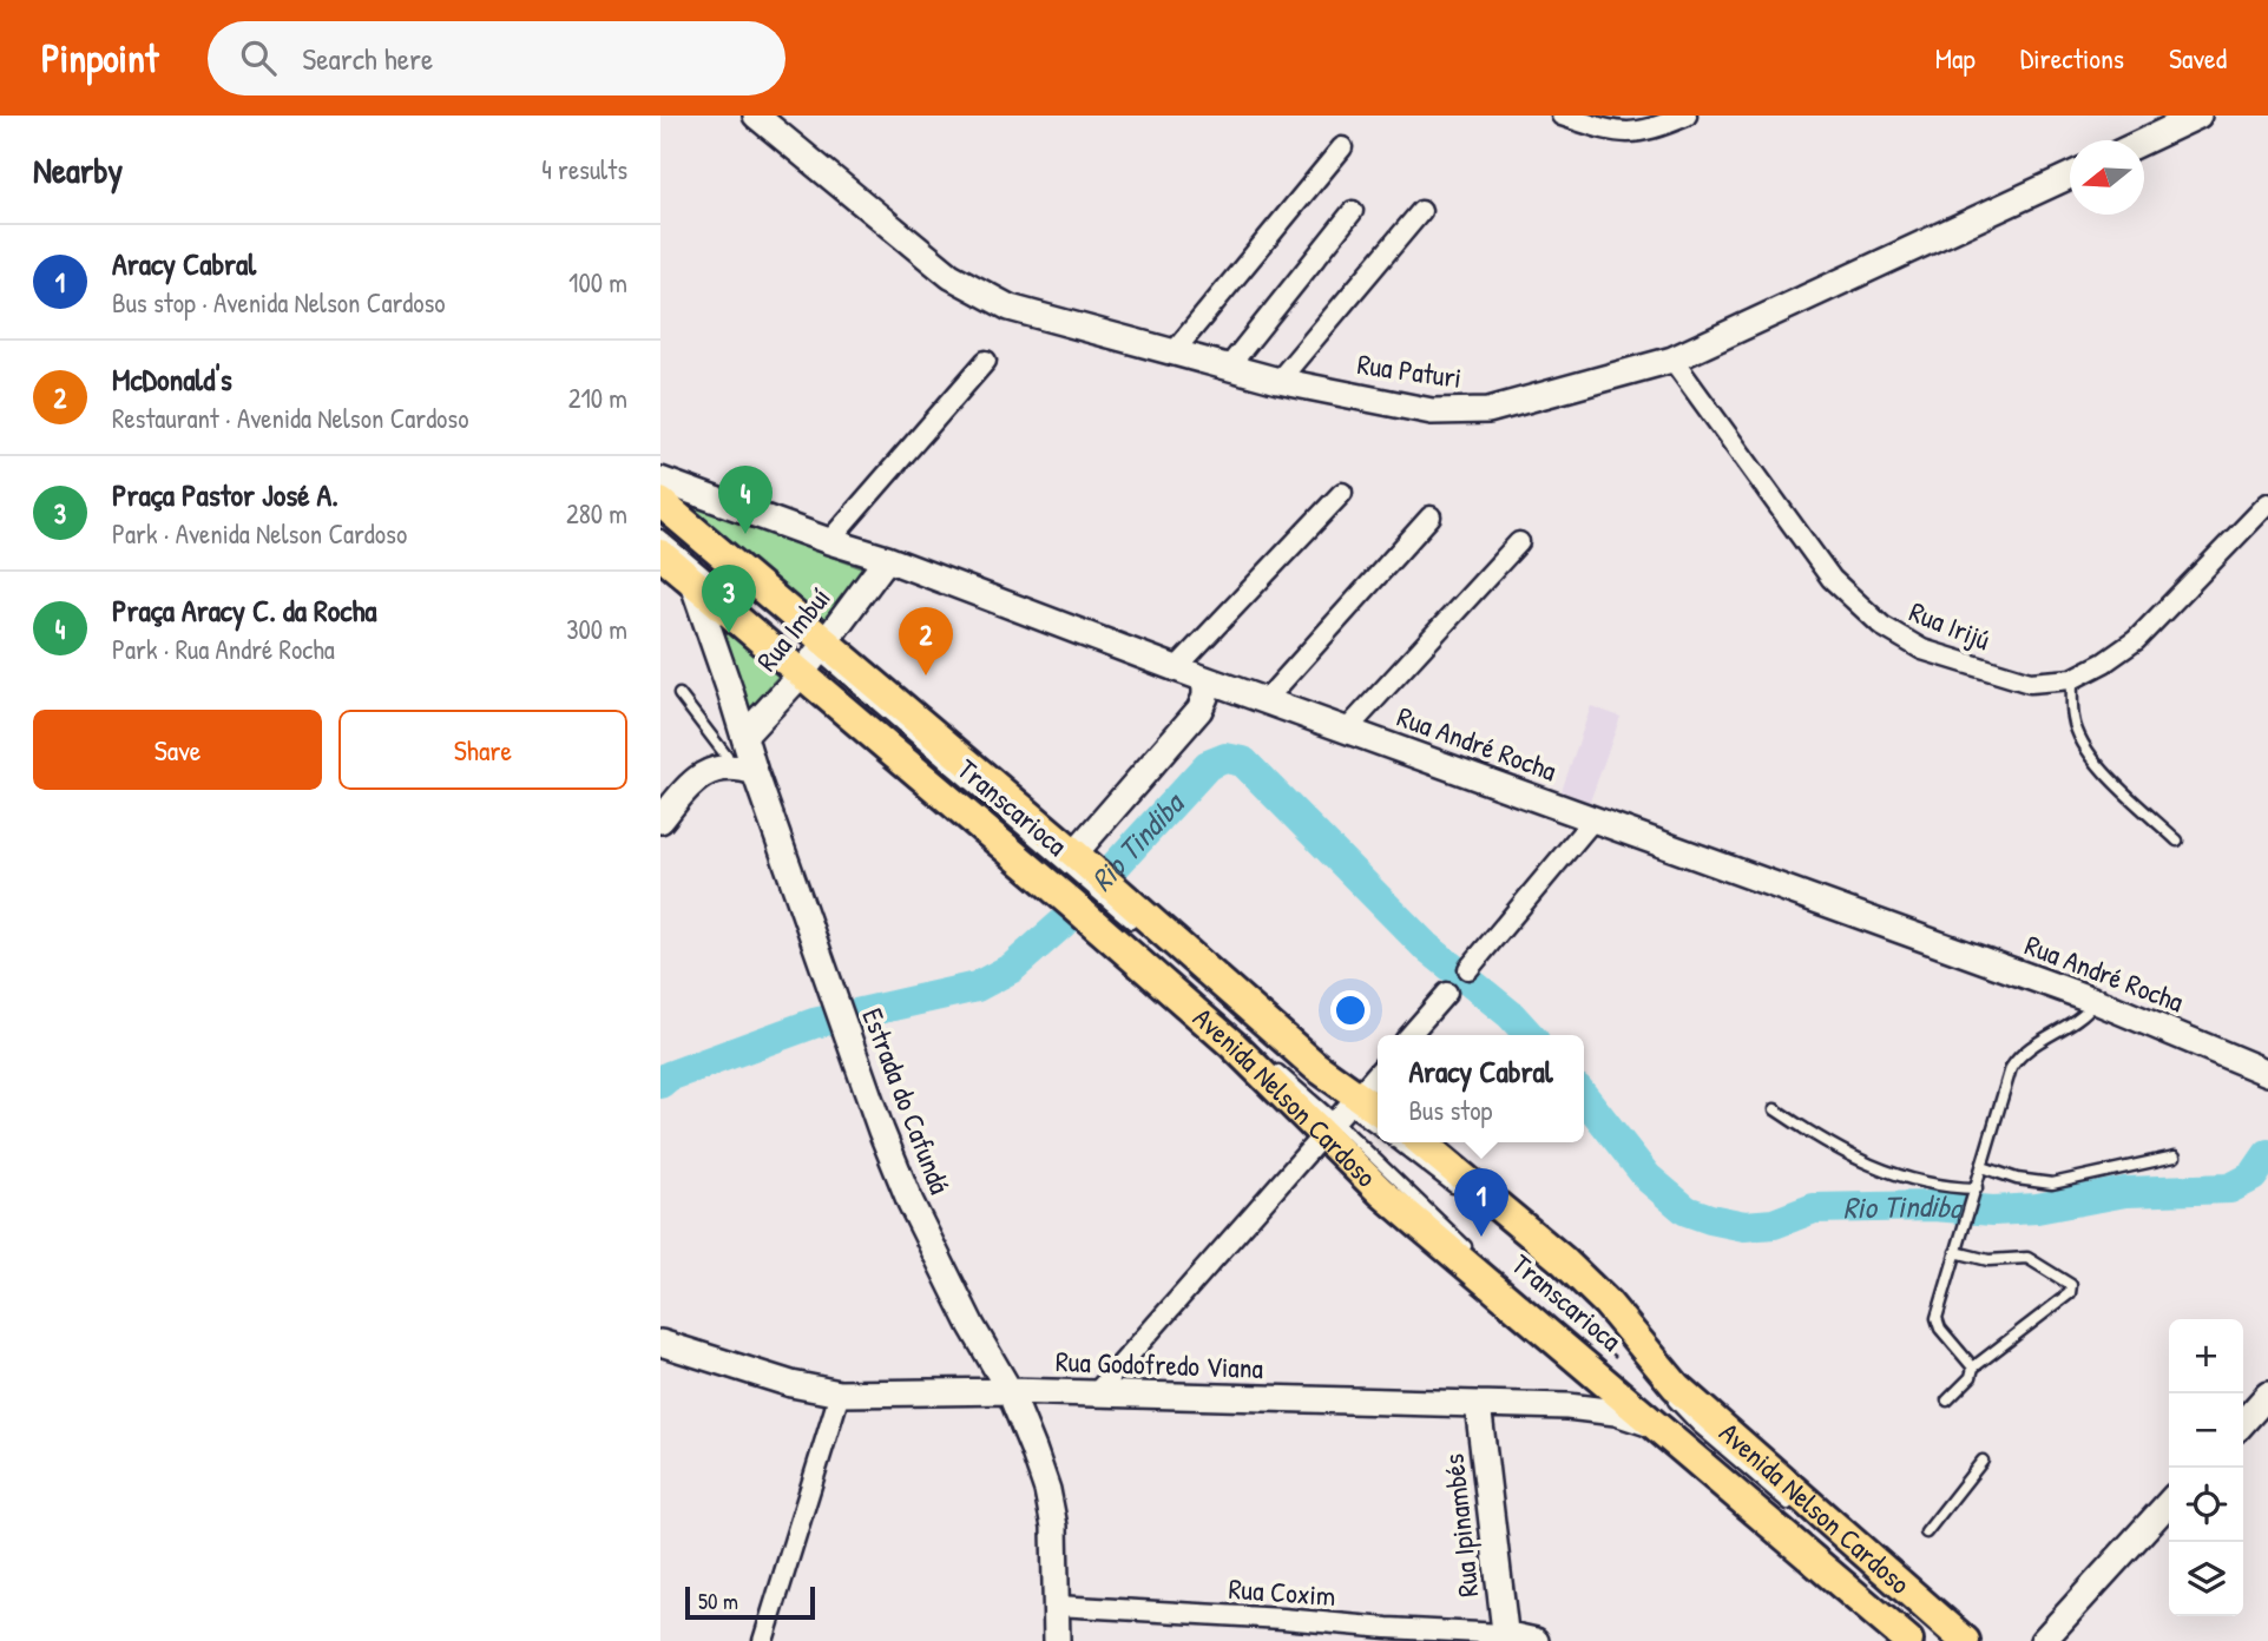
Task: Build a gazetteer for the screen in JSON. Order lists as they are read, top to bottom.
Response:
{
  "streets": {
    "main road": [
      "Rua Paturi",
      "Rua Imbuí",
      "Rua André Rocha",
      "Avenida Nelson Cardoso",
      "Estrada do Cafundá",
      "Rua Godofredo Viana",
      "Rua Ipinambés"
    ],
    "street": ["Rua Irijú", "Rua Coxim"],
    "lane": ["Transcarioca"]
  },
  "crossings": [
    ["Rua Paturi", "Rua Irijú"],
    ["Rua Imbuí", "Rua André Rocha"],
    ["Rua Imbuí", "Avenida Nelson Cardoso"],
    ["Rua Imbuí", "Estrada do Cafundá"],
    ["Transcarioca", "Avenida Nelson Cardoso"],
    ["Avenida Nelson Cardoso", "Estrada do Cafundá"],
    ["Avenida Nelson Cardoso", "Rua Godofredo Viana"],
    ["Estrada do Cafundá", "Rua Godofredo Viana"],
    ["Estrada do Cafundá", "Rua Coxim"],
    ["Rua Godofredo Viana", "Rua Ipinambés"],
    ["Rua Ipinambés", "Rua Coxim"]
  ],
  "water": ["Rio Tindiba"],
  "scale_bar": "50 m",
  "north": "left",
  "page": {
    "header": "Pinpoint",
    "search": "Search here",
    "nav": ["Map", "Directions", "Saved"],
    "heading": ["Nearby", "4 results"],
    "list": [
      {
        "mark": "1",
        "name": "Aracy Cabral",
        "note": "Bus stop · Avenida Nelson Cardoso",
        "value": "100 m"
      },
      {
        "mark": "2",
        "name": "McDonald's",
        "note": "Restaurant · Avenida Nelson Cardoso",
        "value": "210 m"
      },
      {
        "mark": "3",
        "name": "Praça Pastor José A.",
        "note": "Park · Avenida Nelson Cardoso",
        "value": "280 m"
      },
      {
        "mark": "4",
        "name": "Praça Aracy C. da Rocha",
        "note": "Park · Rua André Rocha",
        "value": "300 m"
      }
    ],
    "pins": [
      "4",
      "3",
      "2",
      "1"
    ],
    "buttons": ["Save", "Share"],
    "popup": ["Aracy Cabral", "Bus stop"],
    "map_buttons": ["+", "−"],
    "scale": "50 m"
  }
}
